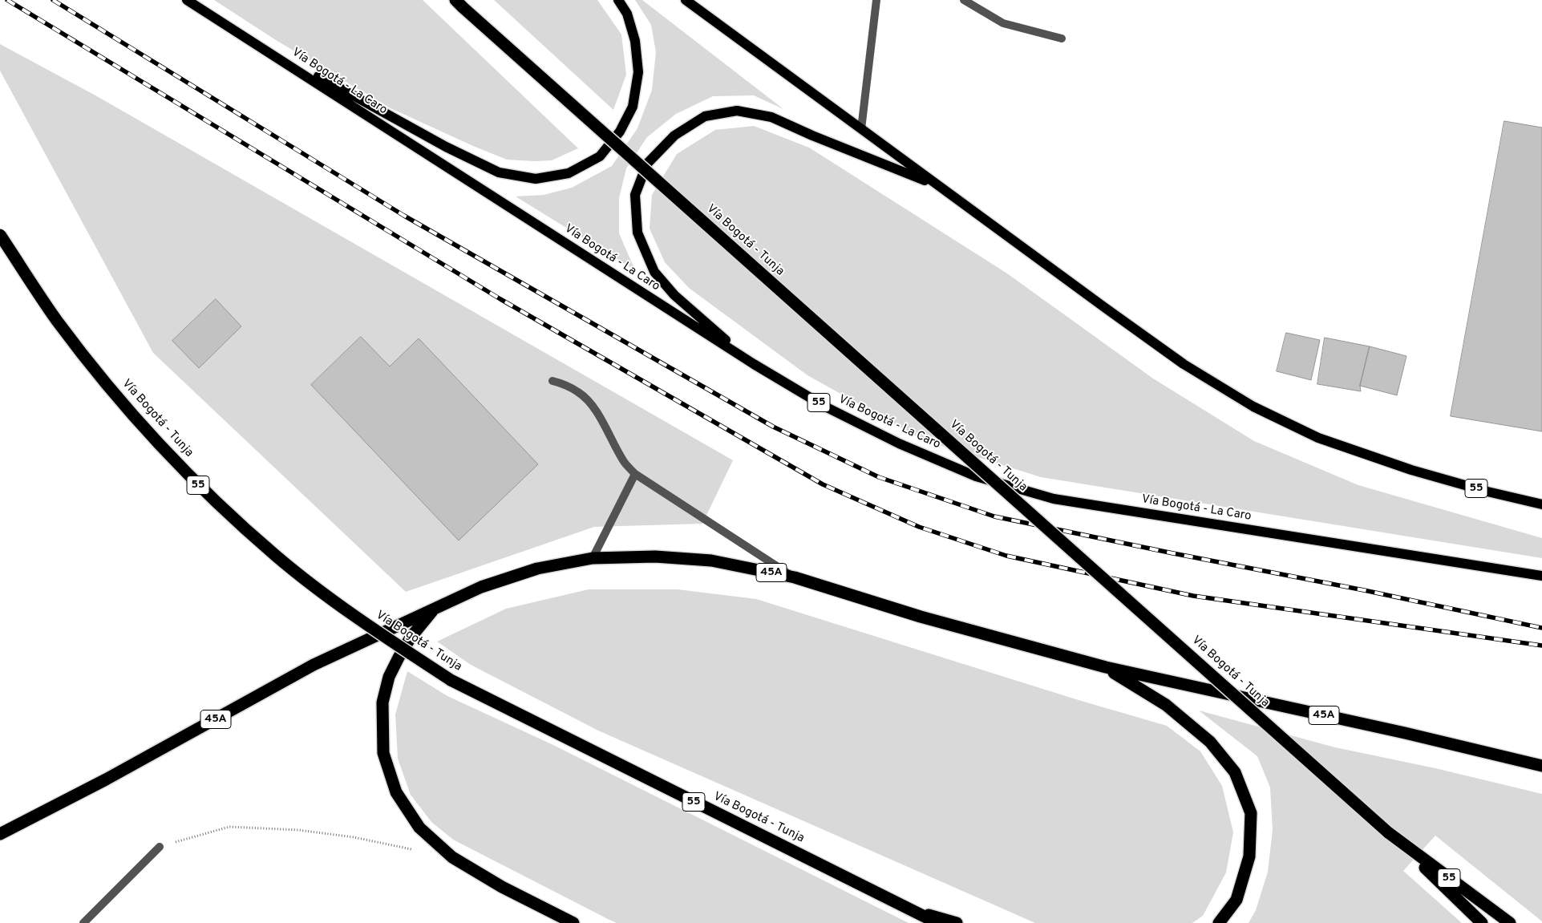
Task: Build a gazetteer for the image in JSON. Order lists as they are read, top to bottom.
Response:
{
  "streets": {
    "highway": ["Vía Bogotá - Tunja", "55", "45A"],
    "main road": ["Vía Bogotá - La Caro"]
  },
  "crossings": [
    ["Vía Bogotá - Tunja", "55"]
  ]
}
